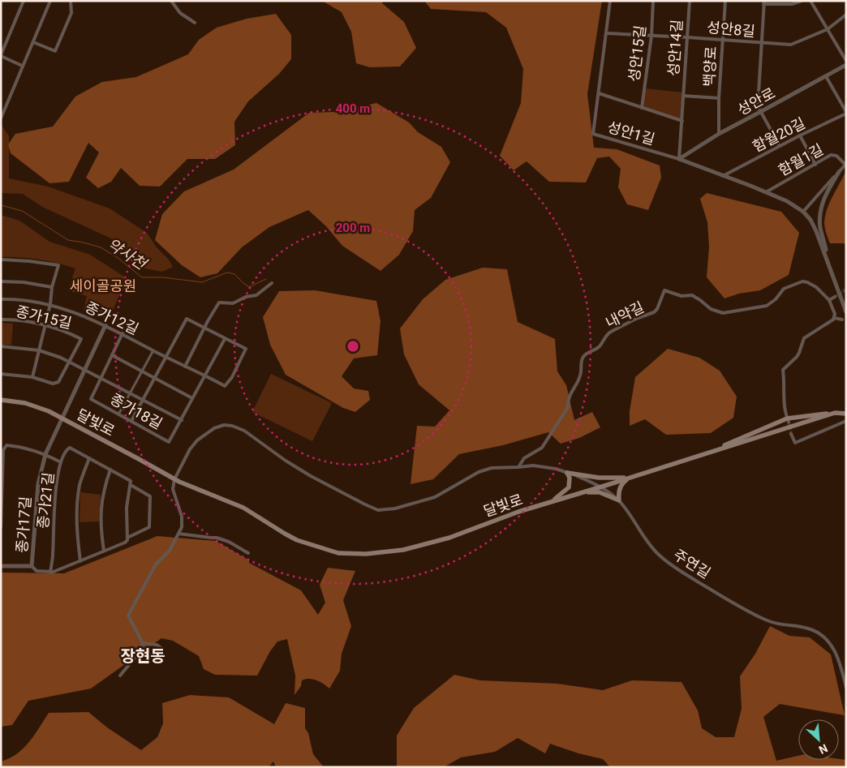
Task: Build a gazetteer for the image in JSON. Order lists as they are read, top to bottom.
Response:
{
  "streets": {
    "main road": ["달빛로"],
    "street": [
      "성안8길",
      "성안14길",
      "성안15길",
      "백양로",
      "성안로",
      "성안1길",
      "함월20길",
      "함월1길",
      "내약길",
      "종가15길",
      "종가12길",
      "종가18길",
      "종가21길",
      "종가17길",
      "주연길"
    ]
  },
  "crossings": [
    ["성안8길", "성안14길"],
    ["성안8길", "성안15길"],
    ["성안8길", "백양로"],
    ["성안8길", "성안1길"],
    ["성안14길", "백양로"],
    ["성안14길", "성안로"],
    ["성안14길", "성안1길"],
    ["성안14길", "함월1길"],
    ["성안15길", "성안1길"],
    ["백양로", "성안로"],
    ["성안로", "성안1길"],
    ["성안로", "함월1길"],
    ["성안1길", "함월1길"],
    ["함월20길", "함월1길"],
    ["내약길", "주연길"],
    ["종가12길", "종가18길"],
    ["종가12길", "종가17길"],
    ["달빛로", "종가17길"],
    ["달빛로", "주연길"]
  ],
  "districts": ["장현동"],
  "water": ["약사천"],
  "parks": ["세이골공원"],
  "north": "bottom right",
  "rings": ["400 m", "200 m"]
}
